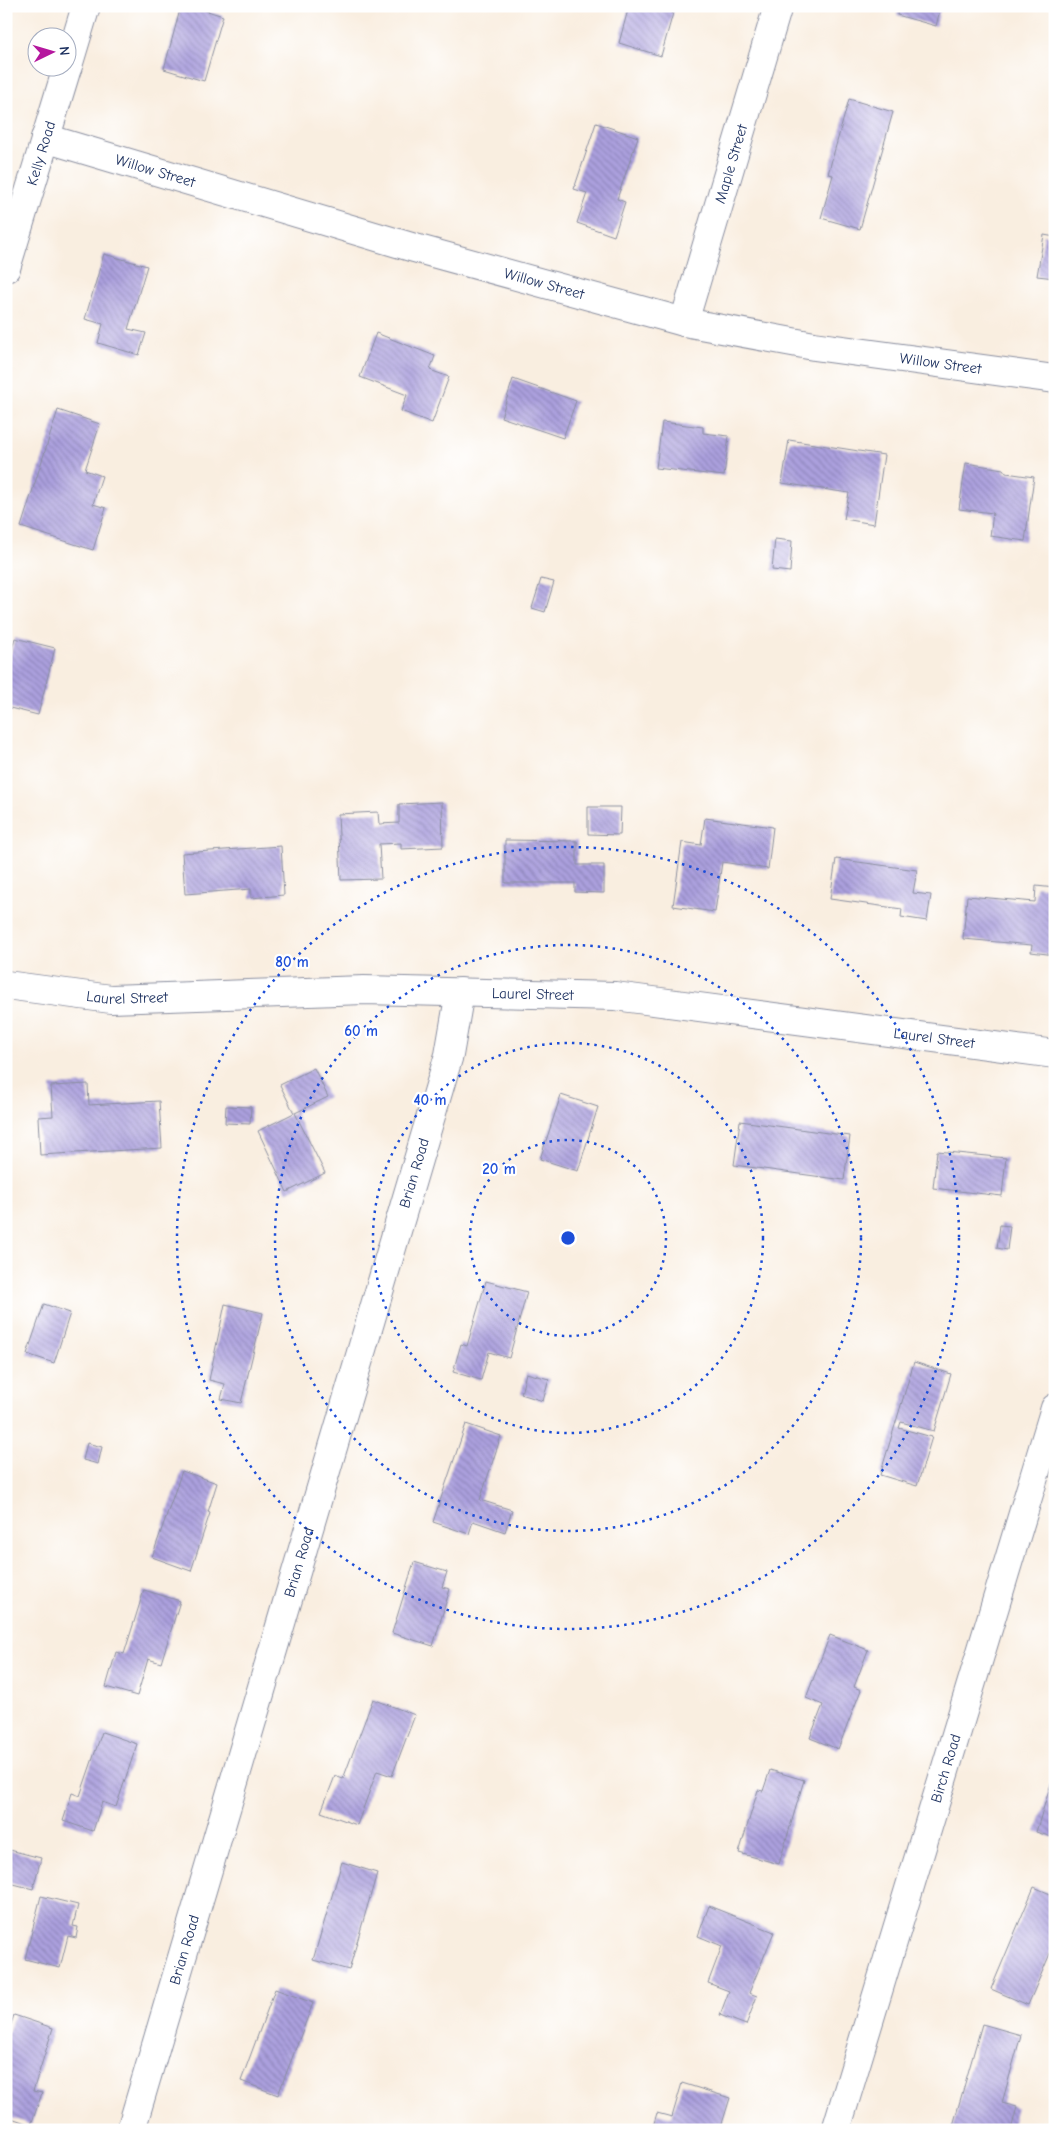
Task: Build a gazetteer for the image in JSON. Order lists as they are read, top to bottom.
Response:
{
  "streets": {
    "street": [
      "Kelly Road",
      "Maple Street",
      "Willow Street",
      "Laurel Street",
      "Brian Road",
      "Birch Road"
    ]
  },
  "crossings": [
    ["Kelly Road", "Willow Street"],
    ["Maple Street", "Willow Street"],
    ["Laurel Street", "Brian Road"]
  ],
  "north": "right",
  "rings": [
    "80 m",
    "60 m",
    "40 m",
    "20 m"
  ]
}
